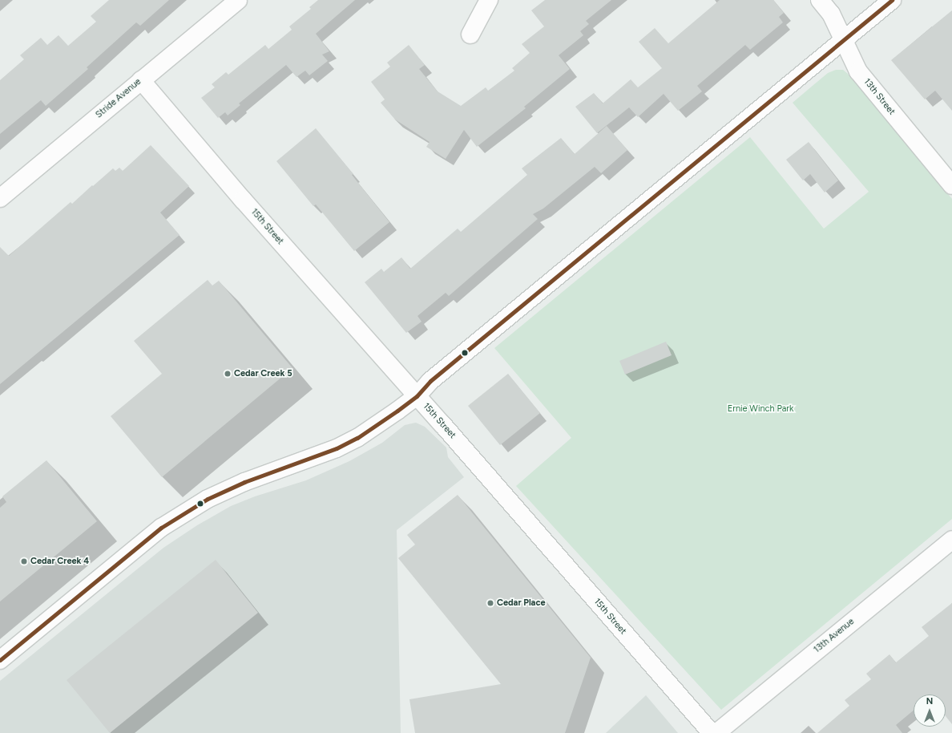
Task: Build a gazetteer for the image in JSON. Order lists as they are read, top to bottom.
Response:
{
  "streets": {
    "street": [
      "13th Street",
      "Stride Avenue",
      "15th Street",
      "13th Avenue"
    ]
  },
  "crossings": [
    ["Stride Avenue", "15th Street"]
  ],
  "parks": ["Ernie Winch Park"],
  "places": ["Cedar Creek 5", "Cedar Creek 4", "Cedar Place"],
  "north": "top"
}
